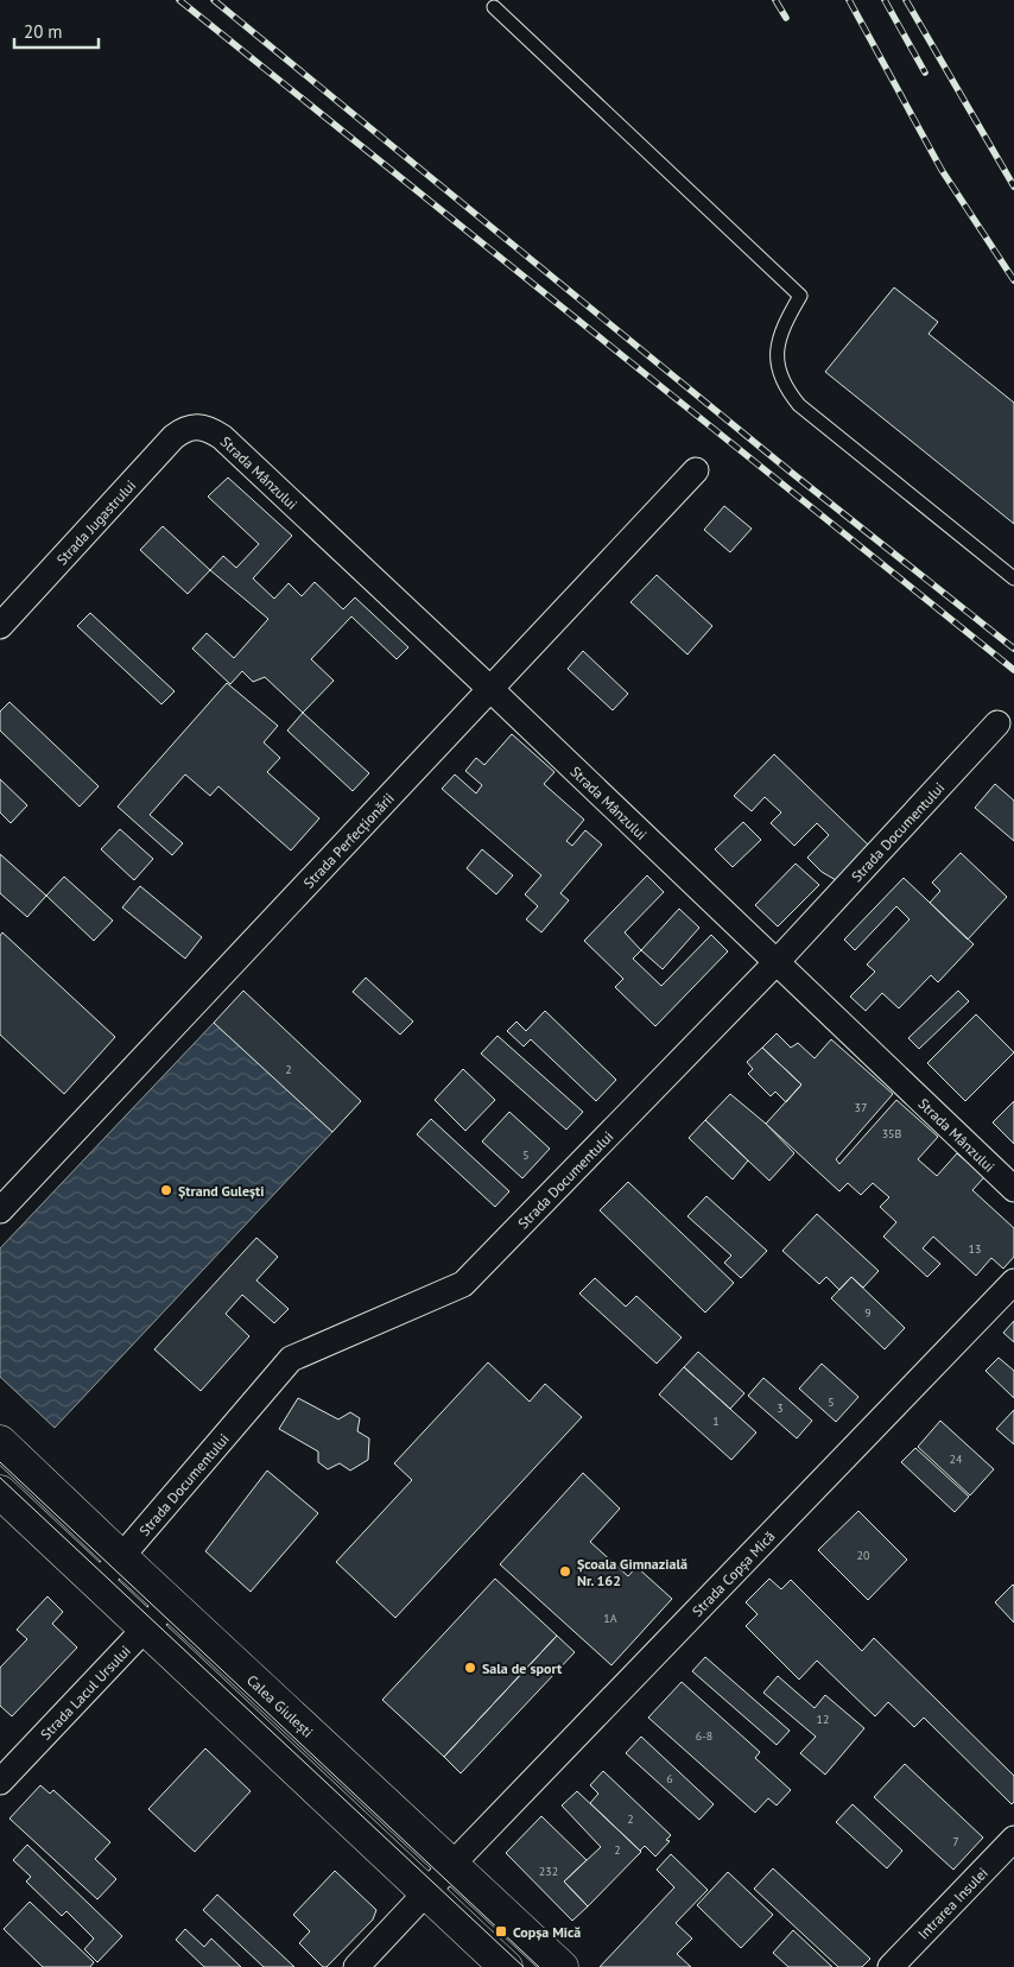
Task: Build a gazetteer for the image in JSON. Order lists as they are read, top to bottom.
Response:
{
  "streets": {
    "main road": ["Calea Giulești"],
    "street": [
      "Strada Mânzului",
      "Strada Jugastrului",
      "Strada Documentului",
      "Strada Perfecționării",
      "Strada Copșa Mică",
      "Strada Lacul Ursului",
      "Intrarea Insulei"
    ]
  },
  "crossings": [
    ["Strada Mânzului", "Strada Jugastrului"],
    ["Strada Mânzului", "Strada Documentului"],
    ["Strada Mânzului", "Strada Perfecționării"],
    ["Strada Documentului", "Calea Giulești"],
    ["Strada Copșa Mică", "Calea Giulești"],
    ["Strada Lacul Ursului", "Calea Giulești"]
  ],
  "places": {
    "other": ["Ștrand Gulești", "Școala Gimnazială Nr. 162", "Sala de sport"],
    "transit": ["Copșa Mică"]
  },
  "house_numbers": [
    "2",
    "37",
    "35B",
    "5",
    "13",
    "9",
    "5",
    "3",
    "1",
    "24",
    "20",
    "1A",
    "12",
    "6-8",
    "6",
    "2",
    "7",
    "2",
    "232"
  ],
  "scale_bar": "20 m"
}
